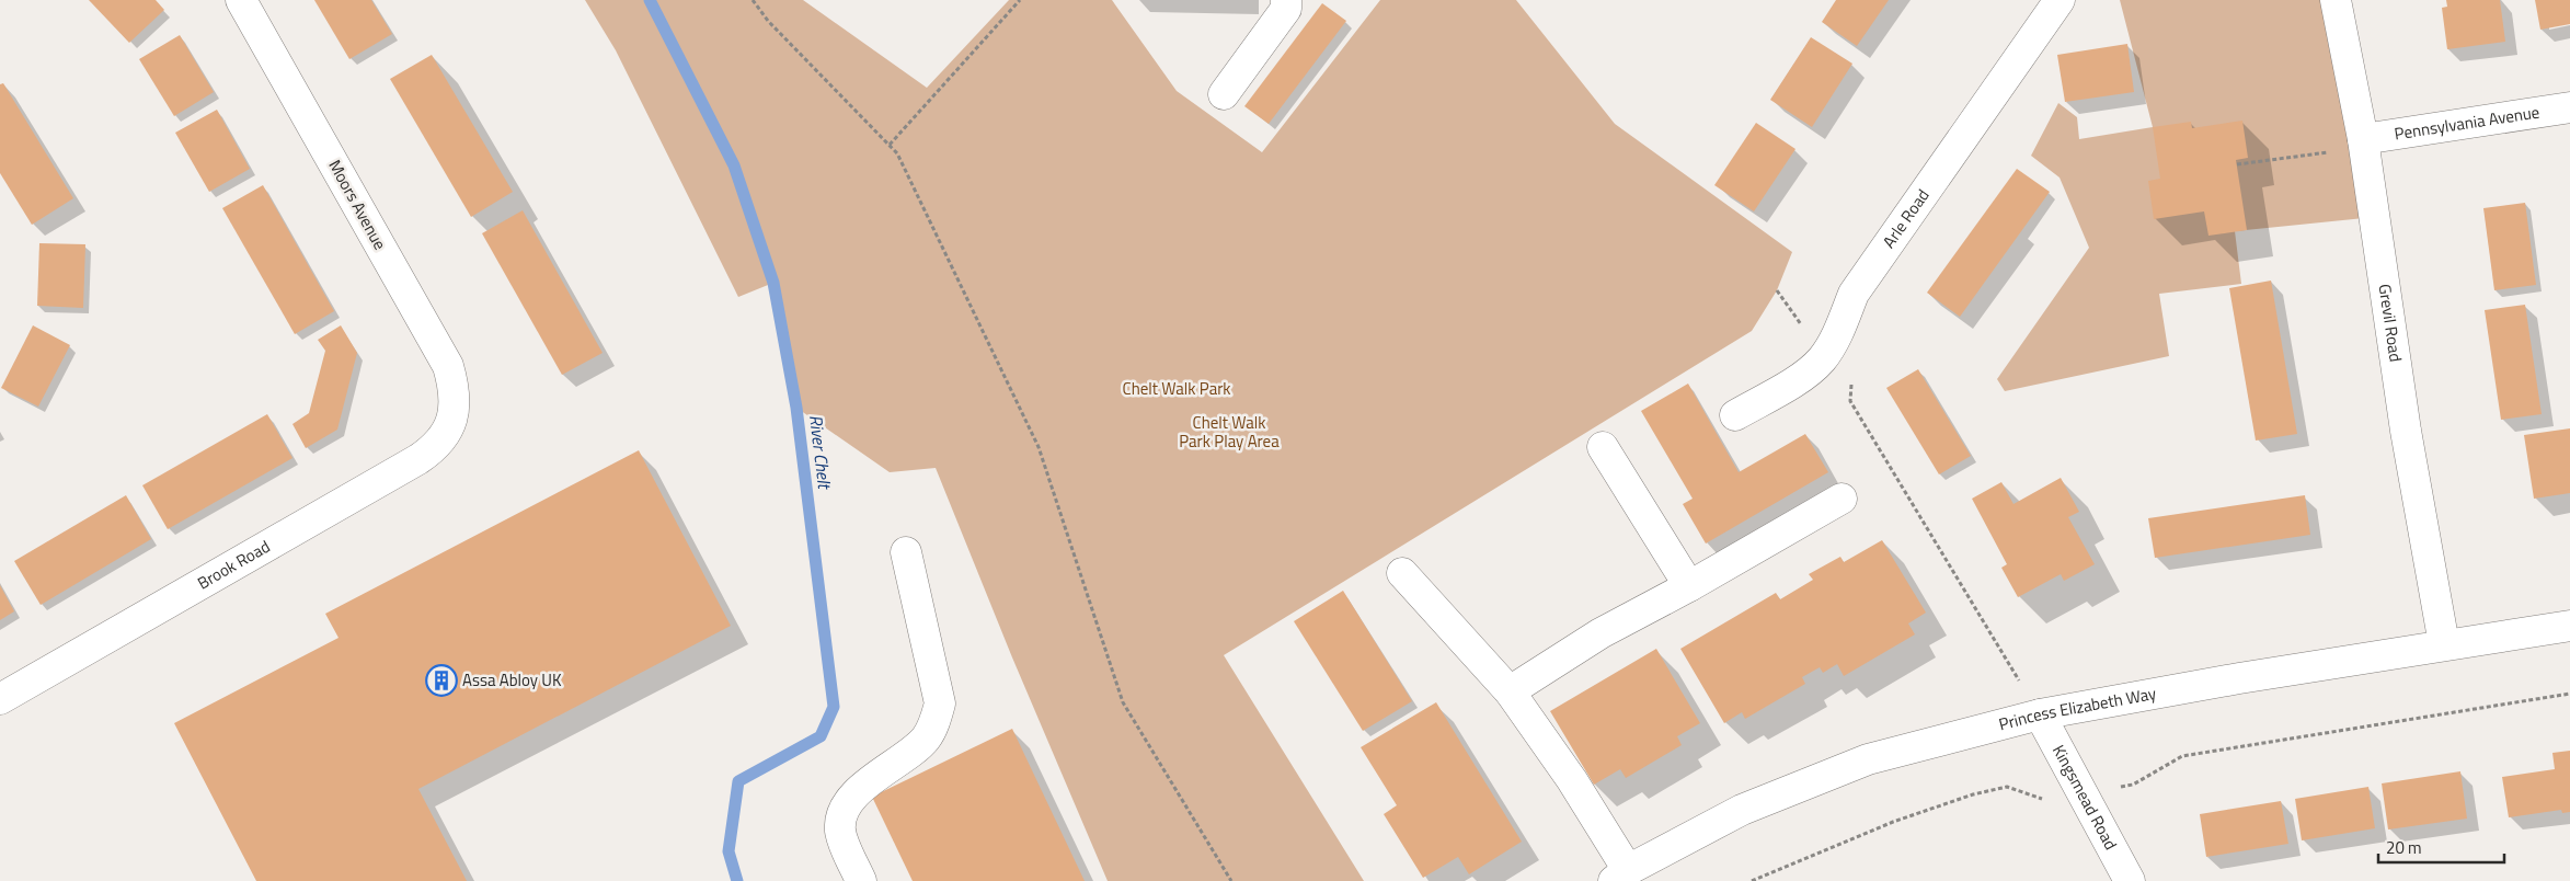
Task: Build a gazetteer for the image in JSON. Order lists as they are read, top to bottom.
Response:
{
  "streets": {
    "street": [
      "Pennsylvania Avenue",
      "Moors Avenue",
      "Arle Road",
      "Grevil Road",
      "Brook Road",
      "Princess Elizabeth Way",
      "Kingsmead Road"
    ]
  },
  "crossings": [
    ["Pennsylvania Avenue", "Grevil Road"],
    ["Moors Avenue", "Brook Road"],
    ["Grevil Road", "Princess Elizabeth Way"],
    ["Princess Elizabeth Way", "Kingsmead Road"]
  ],
  "water": ["River Chelt"],
  "parks": ["Chelt Walk Park", "Chelt Walk Park Play Area"],
  "places": {
    "building": ["Assa Abloy UK"]
  },
  "scale_bar": "20 m"
}
